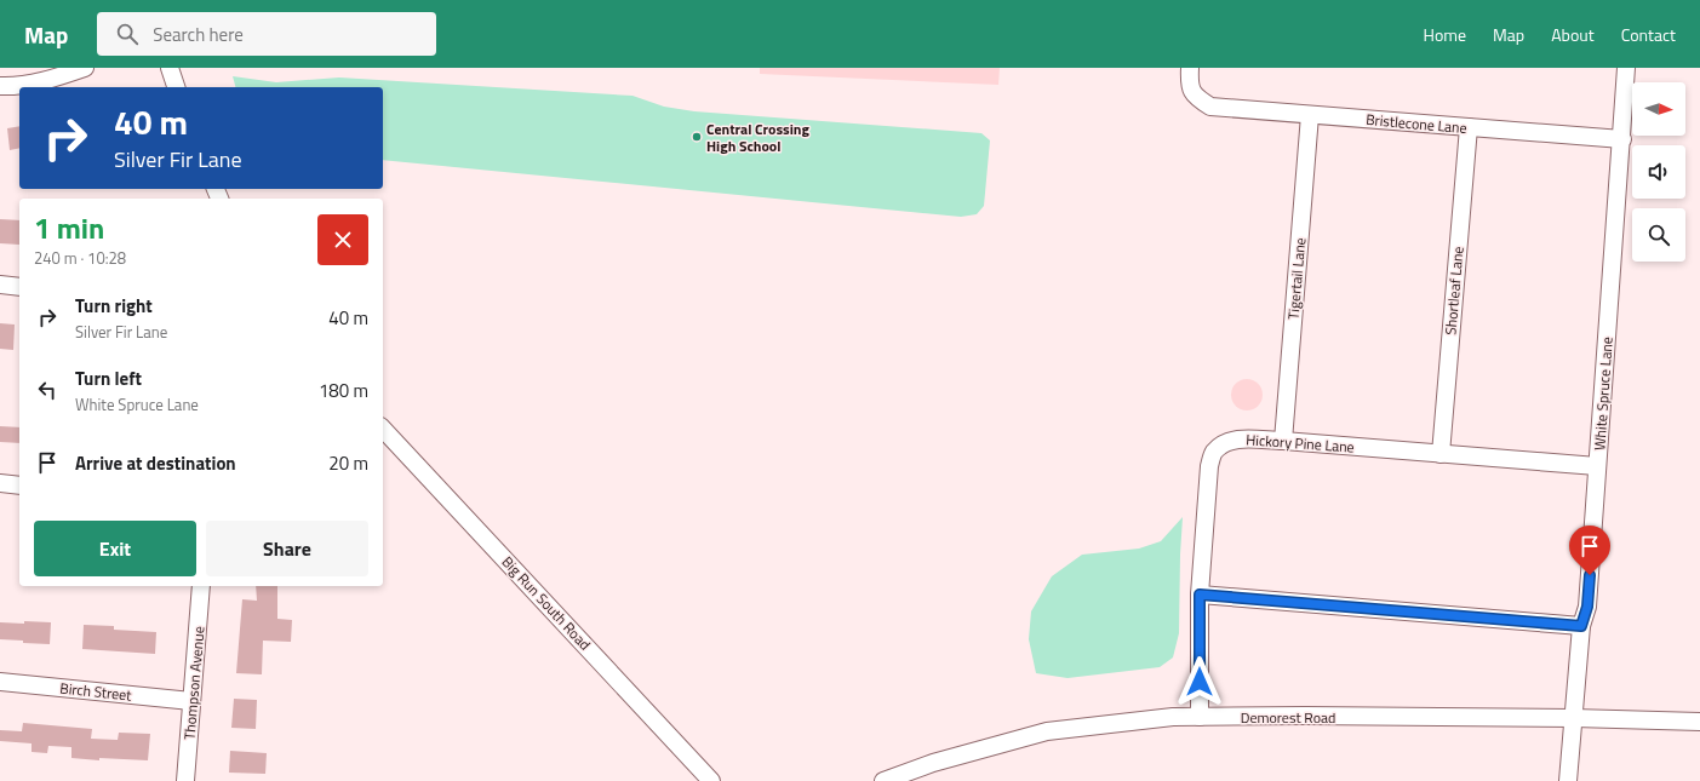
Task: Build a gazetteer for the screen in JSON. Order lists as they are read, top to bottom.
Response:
{
  "streets": {
    "street": [
      "Bristlecone Lane",
      "Tigertail Lane",
      "Shortleaf Lane",
      "White Spruce Lane",
      "Hickory Pine Lane",
      "Big Run South Road",
      "Thompson Avenue",
      "Birch Street",
      "Demorest Road"
    ]
  },
  "crossings": [
    ["Bristlecone Lane", "Tigertail Lane"],
    ["Bristlecone Lane", "Shortleaf Lane"],
    ["Bristlecone Lane", "White Spruce Lane"],
    ["Tigertail Lane", "Hickory Pine Lane"],
    ["Shortleaf Lane", "Hickory Pine Lane"],
    ["White Spruce Lane", "Hickory Pine Lane"],
    ["White Spruce Lane", "Demorest Road"],
    ["Hickory Pine Lane", "Demorest Road"],
    ["Thompson Avenue", "Birch Street"]
  ],
  "places": ["Central Crossing High School"],
  "north": "right",
  "page": {
    "header": "Map",
    "search": "Search here",
    "nav": [
      "Home",
      "Map",
      "About",
      "Contact"
    ],
    "turn": ["40 m", "Silver Fir Lane"],
    "heading": ["1 min", "240 m · 10:28"],
    "list": [
      {
        "name": "Turn right",
        "note": "Silver Fir Lane",
        "value": "40 m"
      },
      {
        "name": "Turn left",
        "note": "White Spruce Lane",
        "value": "180 m"
      },
      {
        "name": "Arrive at destination",
        "value": "20 m"
      }
    ],
    "buttons": ["Exit", "Share"]
  }
}
